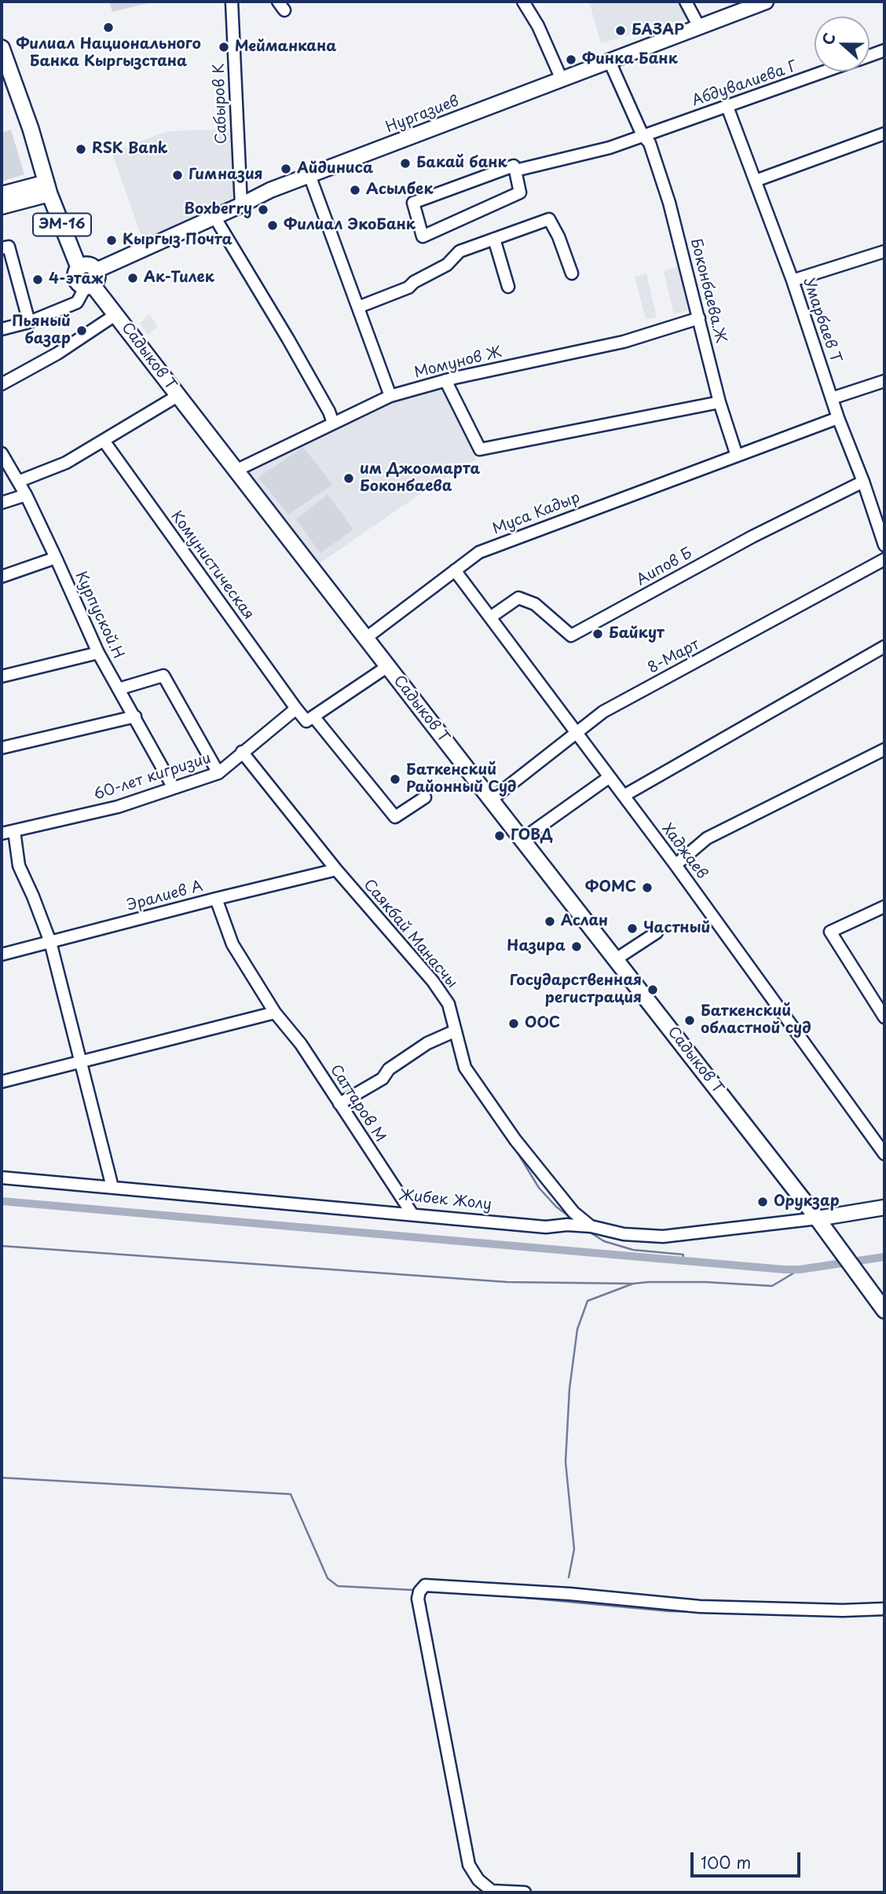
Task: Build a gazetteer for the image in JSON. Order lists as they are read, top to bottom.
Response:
{
  "streets": {
    "highway": ["ЭМ-16", "Садыков Т"],
    "main road": ["Нургазиев", "Жибек Жолу"],
    "street": [
      "Абдувалиева Г",
      "Сабыров К",
      "Боконбаева.Ж",
      "Умарбаев Т",
      "Момунов Ж",
      "Муса Кадыр",
      "Комунистическая",
      "Аипов Б",
      "Курпуской.Н",
      "8-Март",
      "60-лет кигризии",
      "Хаджаев",
      "Эралиев А",
      "Саякбай Манасчы",
      "Саттаров М"
    ]
  },
  "crossings": [
    ["Абдувалиева Г", "Боконбаева.Ж"],
    ["Абдувалиева Г", "Умарбаев Т"],
    ["Сабыров К", "Нургазиев"],
    ["Нургазиев", "ЭМ-16"],
    ["Нургазиев", "Боконбаева.Ж"],
    ["Нургазиев", "Садыков Т"],
    ["ЭМ-16", "Садыков Т"],
    ["ЭМ-16", "Жибек Жолу"],
    ["Боконбаева.Ж", "Момунов Ж"],
    ["Боконбаева.Ж", "Муса Кадыр"],
    ["Умарбаев Т", "Муса Кадыр"],
    ["Умарбаев Т", "Аипов Б"],
    ["Садыков Т", "Момунов Ж"],
    ["Садыков Т", "Муса Кадыр"],
    ["Садыков Т", "8-Март"],
    ["Садыков Т", "Жибек Жолу"],
    ["Муса Кадыр", "Хаджаев"],
    ["Комунистическая", "60-лет кигризии"],
    ["Аипов Б", "Хаджаев"],
    ["Курпуской.Н", "60-лет кигризии"],
    ["8-Март", "Хаджаев"],
    ["60-лет кигризии", "Саякбай Манасчы"],
    ["Эралиев А", "Саякбай Манасчы"],
    ["Эралиев А", "Саттаров М"],
    ["Саякбай Манасчы", "Жибек Жолу"],
    ["Саттаров М", "Жибек Жолу"]
  ],
  "places": [
    "Филиал Национального Банка Кыргызстана",
    "БАЗАР",
    "Мейманкана",
    "Финка Банк",
    "RSK Bank",
    "Бакай банк",
    "Айдиниса",
    "Гимназия",
    "Асылбек",
    "Boxberry",
    "Филиал ЭкоБанк",
    "Кыргыз Почта",
    "Ак-Тилек",
    "4-этаж",
    "Пьяный базар",
    "им Джоомарта Боконбаева",
    "Байкут",
    "Баткенский Районный Суд",
    "ГОВД",
    "ФОМС",
    "Аслан",
    "Частный",
    "Назира",
    "Государственная регистрация",
    "Баткенский областной суд",
    "ООС",
    "Орукзар"
  ],
  "scale_bar": "100 m",
  "north": "left"
}
